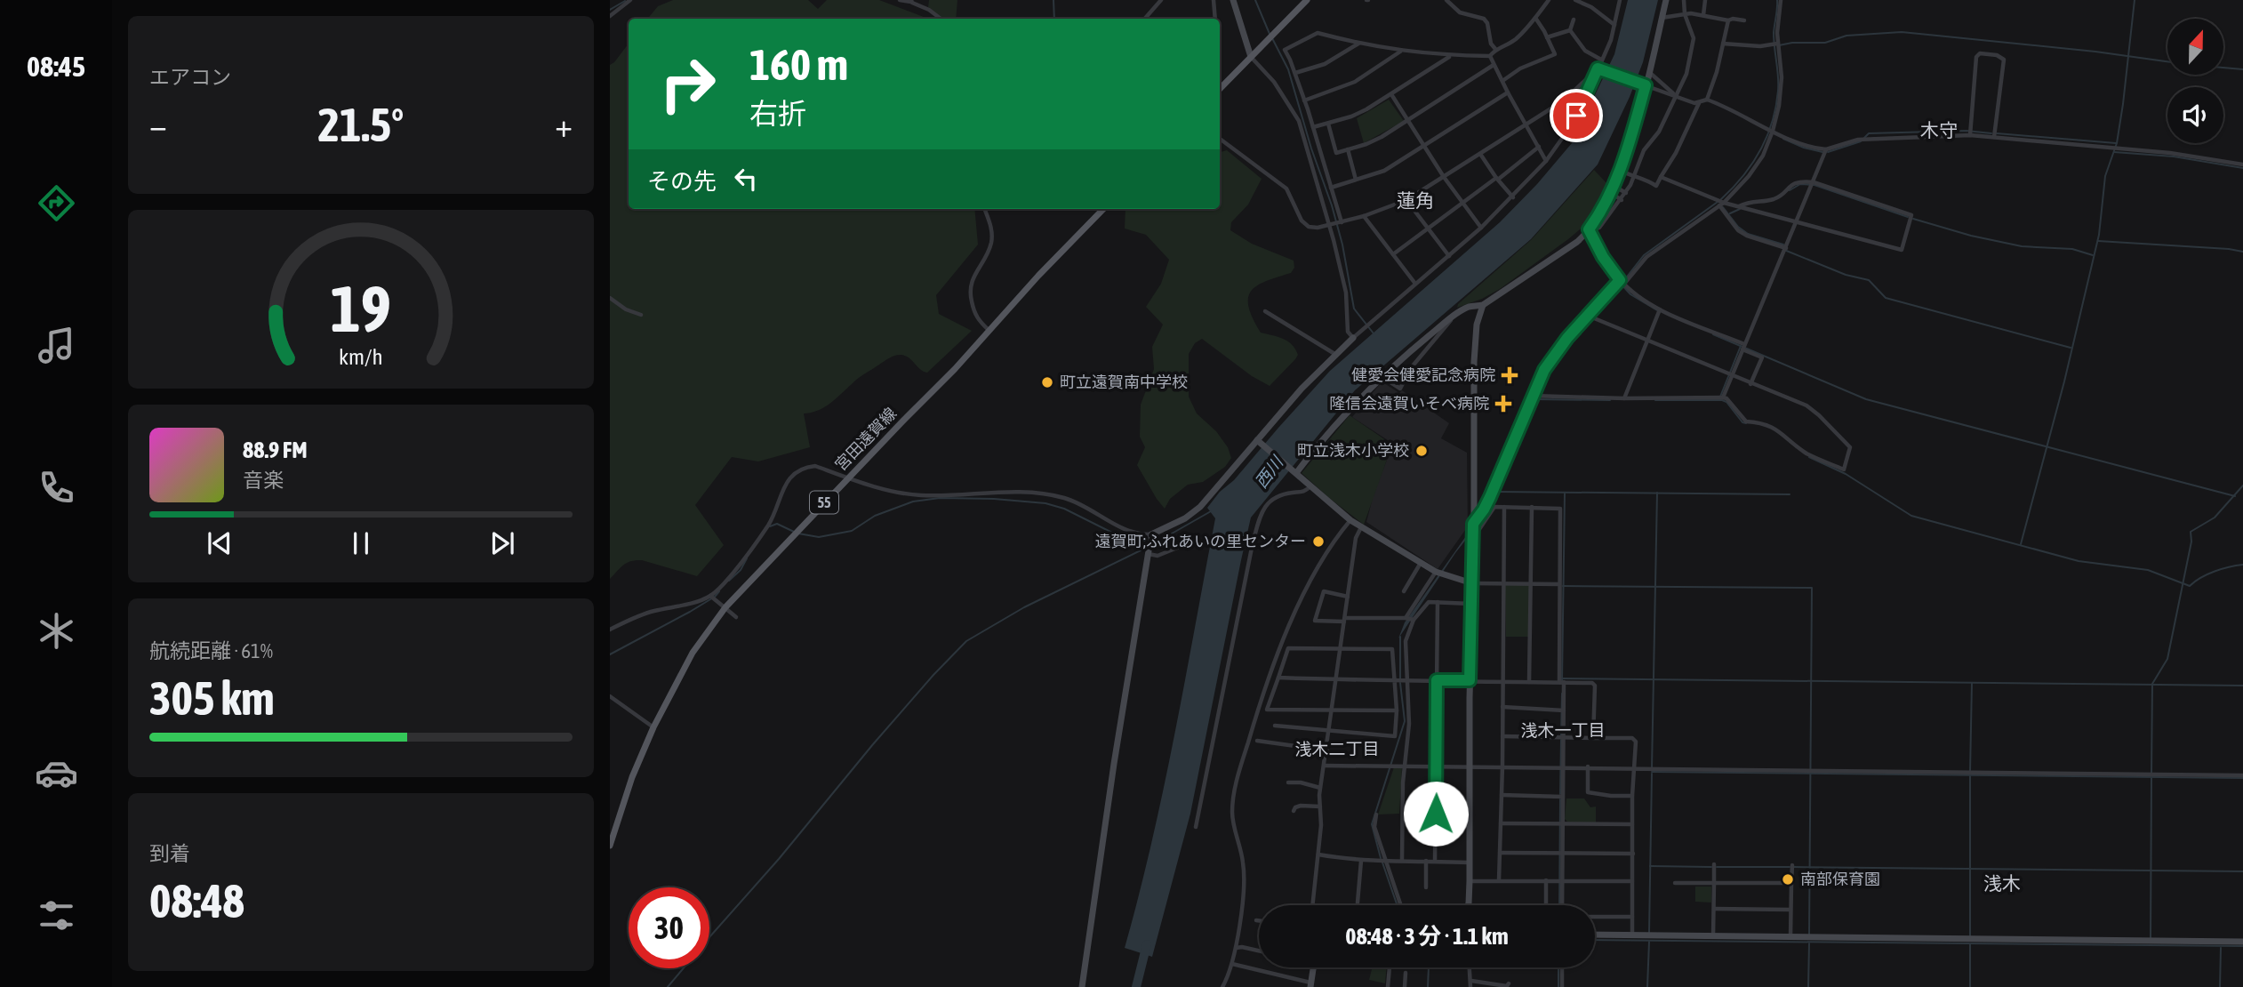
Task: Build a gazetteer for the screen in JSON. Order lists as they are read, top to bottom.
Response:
{
  "streets": {
    "main road": ["宮田遠賀線", "55"]
  },
  "districts": [
    "木守",
    "蓮角",
    "浅木一丁目",
    "浅木二丁目",
    "浅木"
  ],
  "water": ["西川"],
  "places": {
    "health": ["健愛会健愛記念病院", "隆信会遠賀いそべ病院"],
    "other": [
      "町立遠賀南中学校",
      "町立浅木小学校",
      "遠賀町;ふれあいの里センター",
      "南部保育園"
    ]
  },
  "north": "top",
  "page": {
    "tabs": "08:45",
    "tile": [
      "エアコン",
      ["航続距離 · 61%", "305 km"],
      ["到着", "08:48"]
    ],
    "turn": ["160 m", "右折"],
    "heat": ["−", "21.5°", "+"],
    "then": "その先",
    "song": ["88.9 FM", "音楽"],
    "limit": "30",
    "trip": "08:48 · 3 分 · 1.1 km",
    "gauge": ["19", "km/h"]
  }
}
